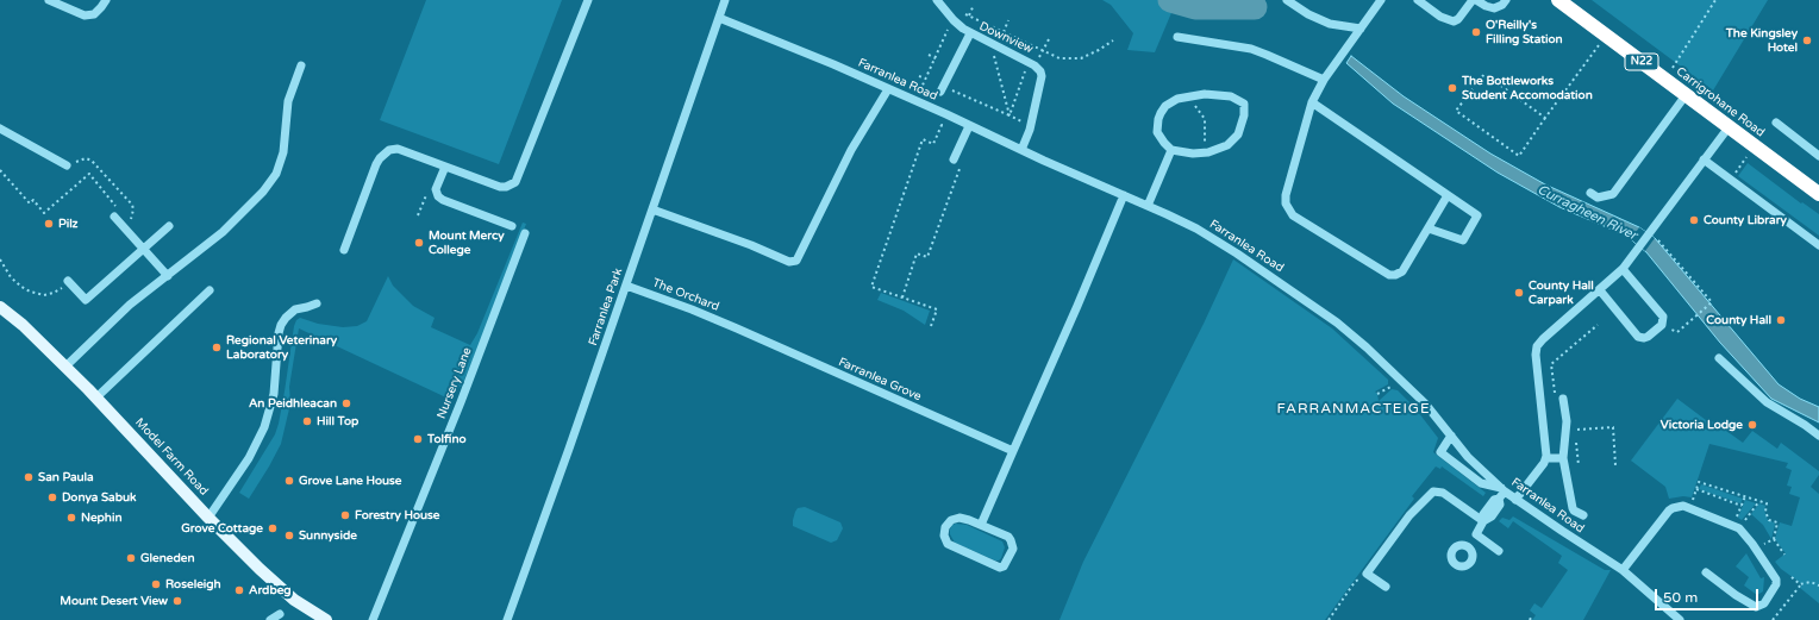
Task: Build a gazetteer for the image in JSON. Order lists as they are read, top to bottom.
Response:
{
  "streets": {
    "highway": ["N22", "Carrigrohane Road"],
    "main road": ["Model Farm Road"],
    "street": [
      "Downview",
      "Farranlea Road",
      "The Orchard",
      "Farranlea Park",
      "Farranlea Grove",
      "Nursery Lane"
    ]
  },
  "crossings": [
    ["Downview", "Farranlea Road"],
    ["Farranlea Road", "Farranlea Park"],
    ["The Orchard", "Farranlea Park"],
    ["The Orchard", "Farranlea Grove"]
  ],
  "districts": ["FARRANMACTEIGE"],
  "water": ["Curragheen River"],
  "places": [
    "O'Reilly's Filling Station",
    "The Kingsley Hotel",
    "The Bottleworks Student Accomodation",
    "County Library",
    "Pilz",
    "Mount Mercy College",
    "County Hall Carpark",
    "County Hall",
    "Regional Veterinary Laboratory",
    "An Peidhleacan",
    "Hill Top",
    "Victoria Lodge",
    "Tolfino",
    "San Paula",
    "Grove Lane House",
    "Donya Sabuk",
    "Forestry House",
    "Nephin",
    "Grove Cottage",
    "Sunnyside",
    "Gleneden",
    "Roseleigh",
    "Ardbeg",
    "Mount Desert View"
  ],
  "scale_bar": "50 m"
}
